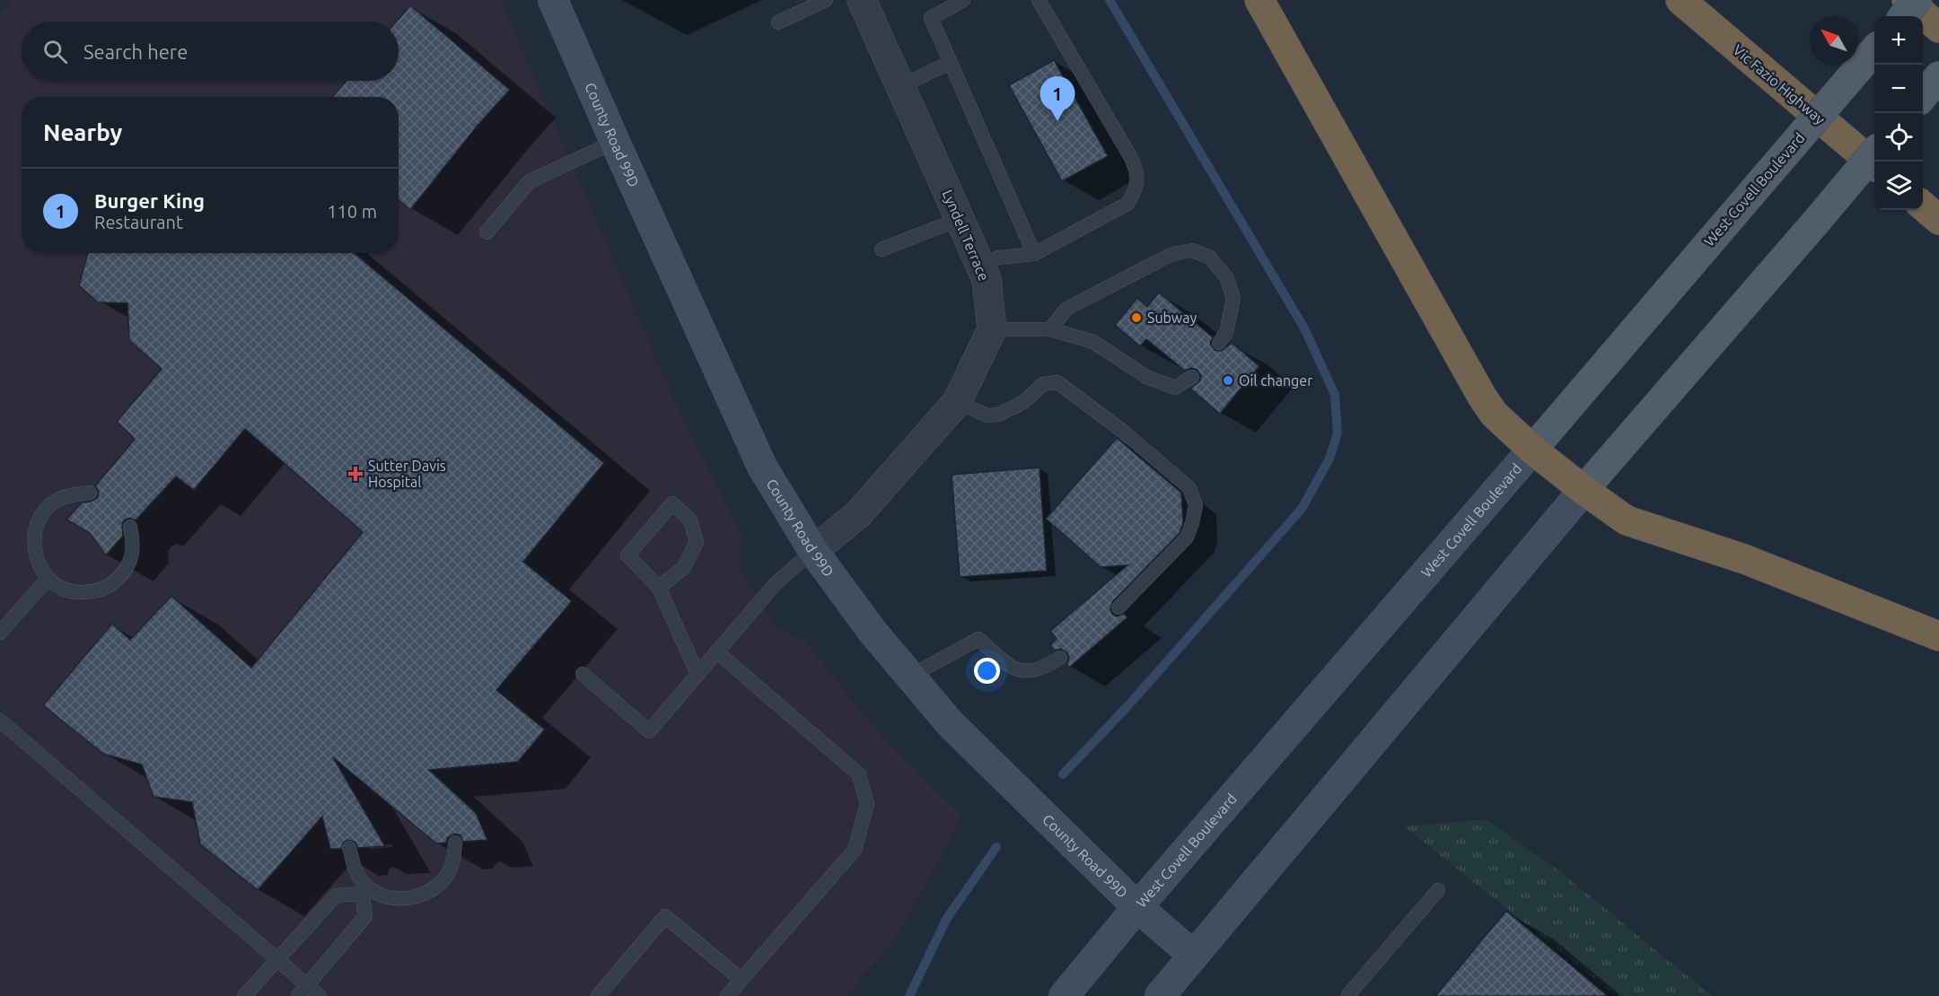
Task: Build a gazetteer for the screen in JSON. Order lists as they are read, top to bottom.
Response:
{
  "streets": {
    "highway": ["Vic Fazio Highway"],
    "main road": ["County Road 99D", "West Covell Boulevard"],
    "street": ["Lyndell Terrace"]
  },
  "crossings": [
    ["County Road 99D", "West Covell Boulevard"]
  ],
  "places": {
    "other": ["Subway", "Oil changer"],
    "health": ["Sutter Davis Hospital"]
  },
  "north": "top left",
  "page": {
    "map_buttons": ["+", "−"],
    "search": "Search here",
    "pins": "1",
    "heading": "Nearby",
    "list": [
      {
        "mark": "1",
        "name": "Burger King",
        "note": "Restaurant",
        "value": "110 m"
      }
    ]
  }
}
